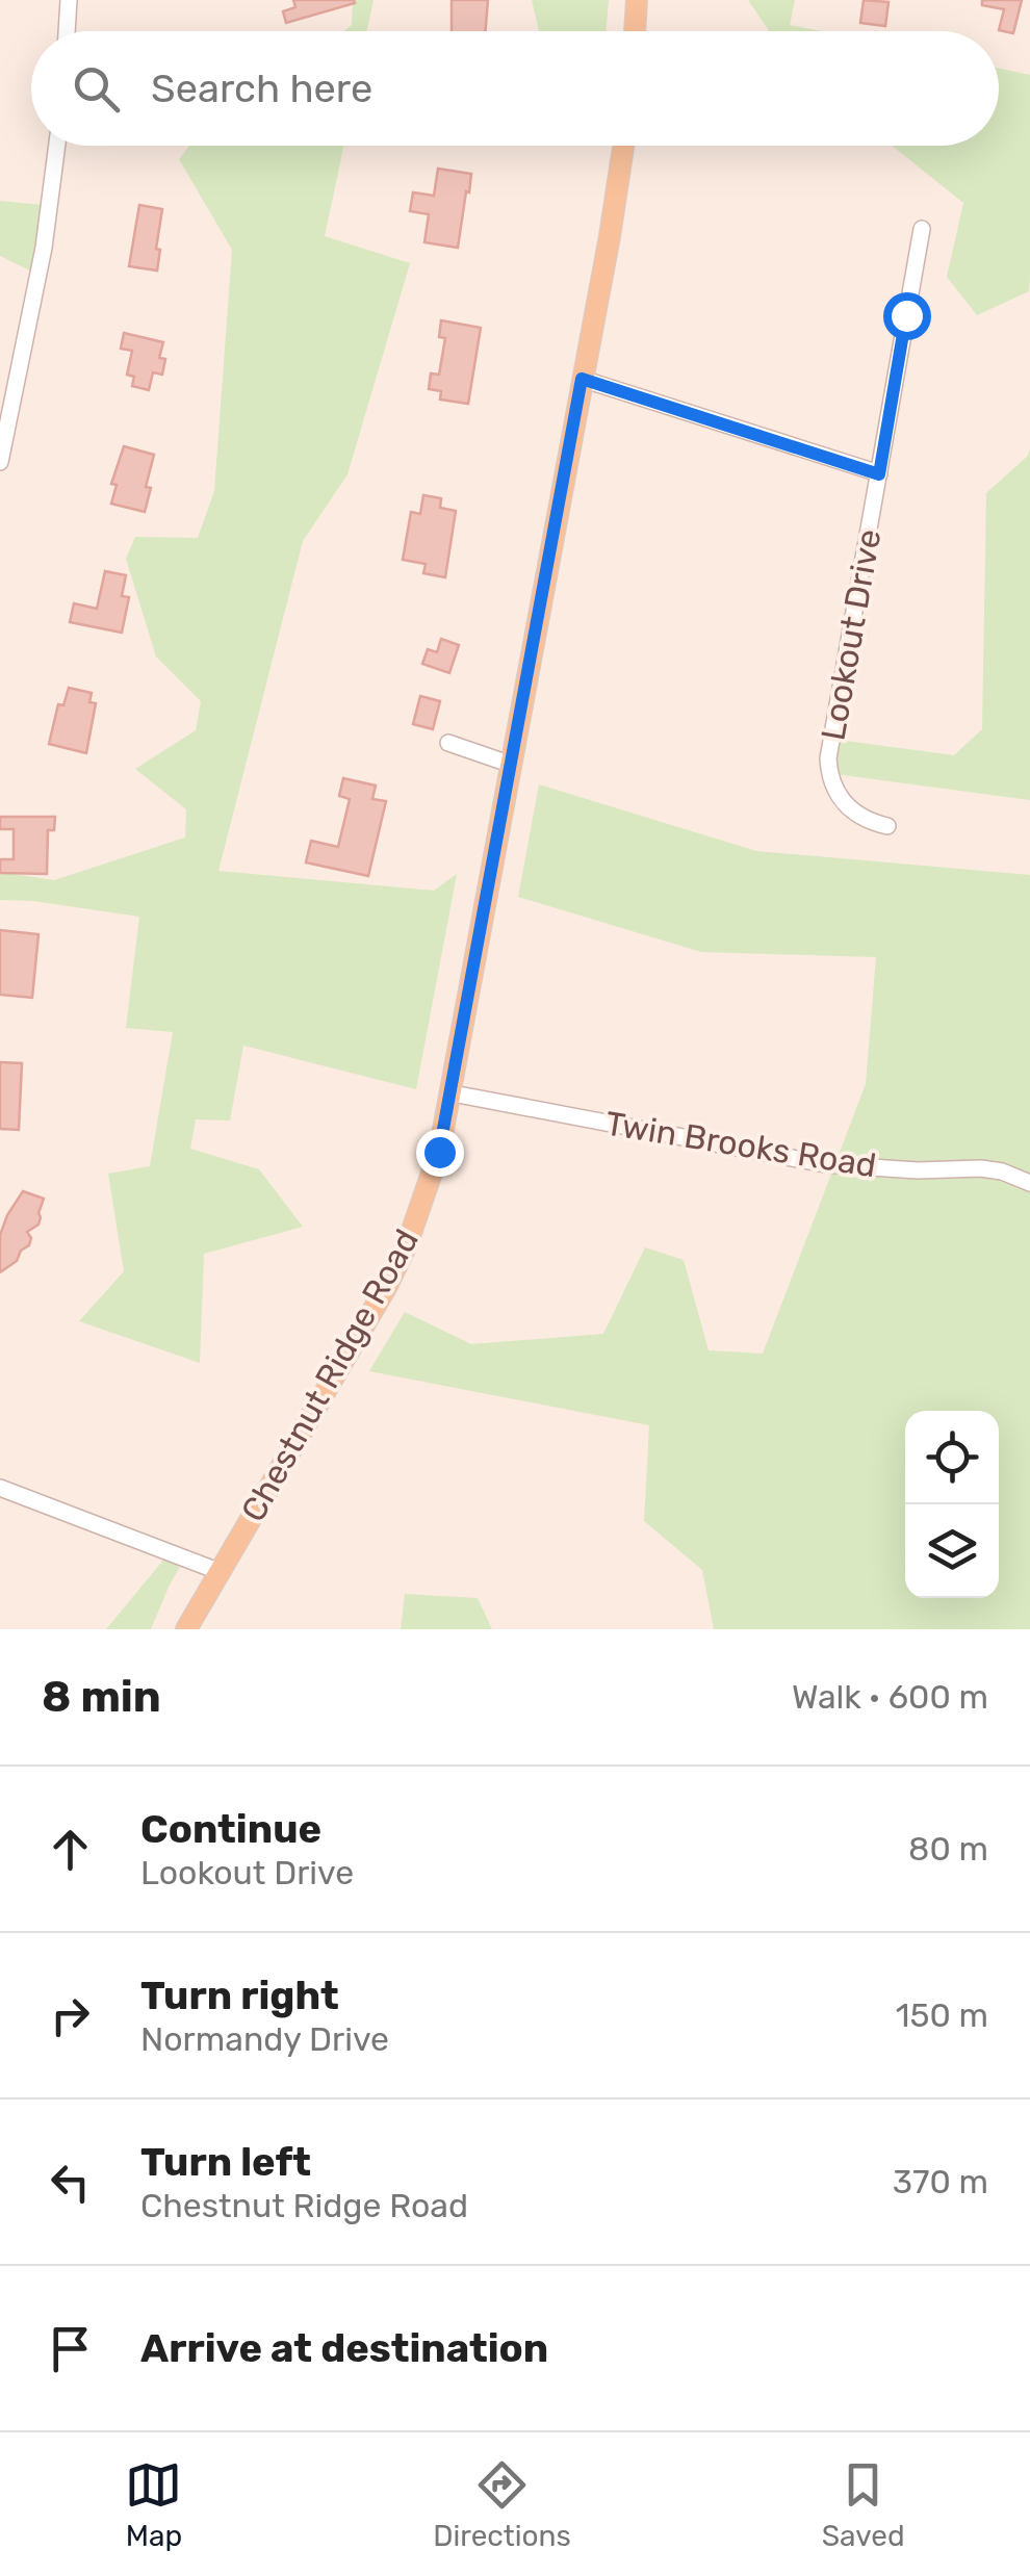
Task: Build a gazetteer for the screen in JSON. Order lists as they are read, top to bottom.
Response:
{
  "streets": {
    "main road": ["Chestnut Ridge Road"],
    "street": ["Lookout Drive", "Twin Brooks Road"]
  },
  "crossings": [
    ["Twin Brooks Road", "Chestnut Ridge Road"]
  ],
  "page": {
    "search": "Search here",
    "heading": ["8 min", "Walk · 600 m"],
    "list": [
      ["Continue", "Lookout Drive", "80 m"],
      ["Turn right", "Normandy Drive", "150 m"],
      ["Turn left", "Chestnut Ridge Road", "370 m"],
      "Arrive at destination"
    ],
    "nav": ["Map", "Directions", "Saved"]
  }
}
